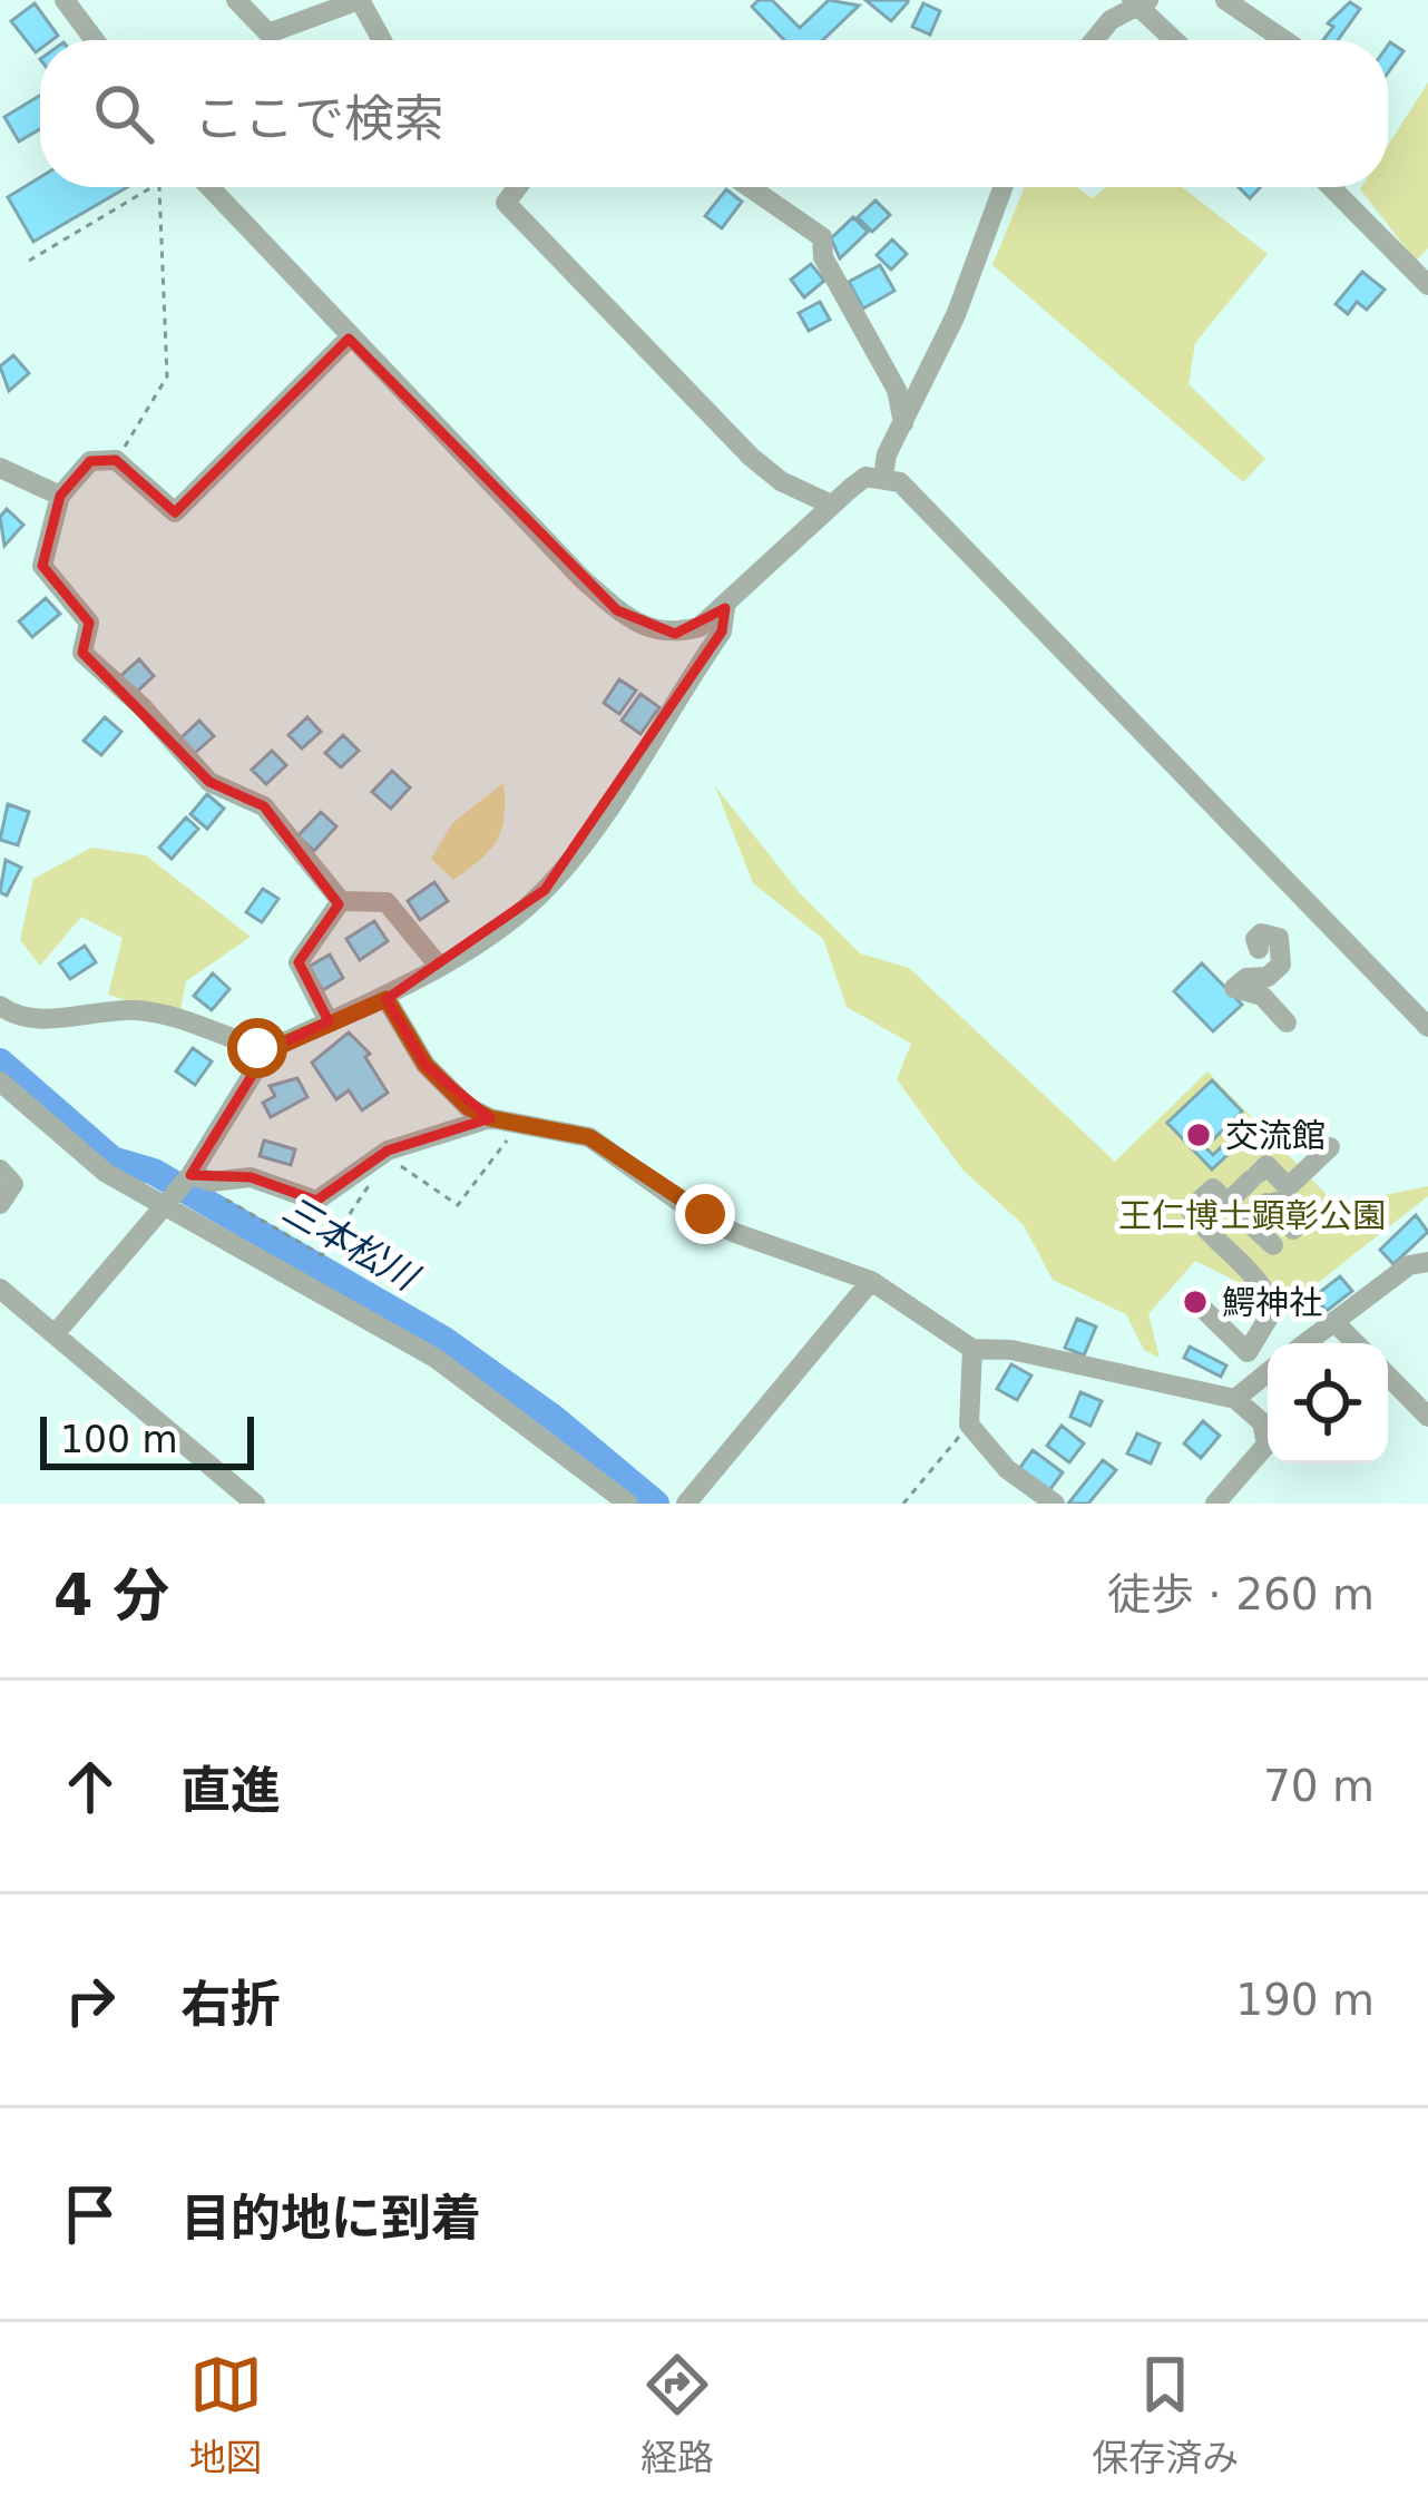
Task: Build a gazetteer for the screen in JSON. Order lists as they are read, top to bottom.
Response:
{
  "water": ["三本松川"],
  "parks": ["王仁博士顕彰公園"],
  "places": ["交流館", "鰐神社"],
  "scale_bar": "100 m",
  "page": {
    "search": "ここで検索",
    "scale": "100 m",
    "heading": ["4 分", "徒歩 · 260 m"],
    "list": [
      ["直進", "70 m"],
      ["右折", "190 m"],
      "目的地に到着"
    ],
    "nav": ["地図", "経路", "保存済み"]
  }
}
